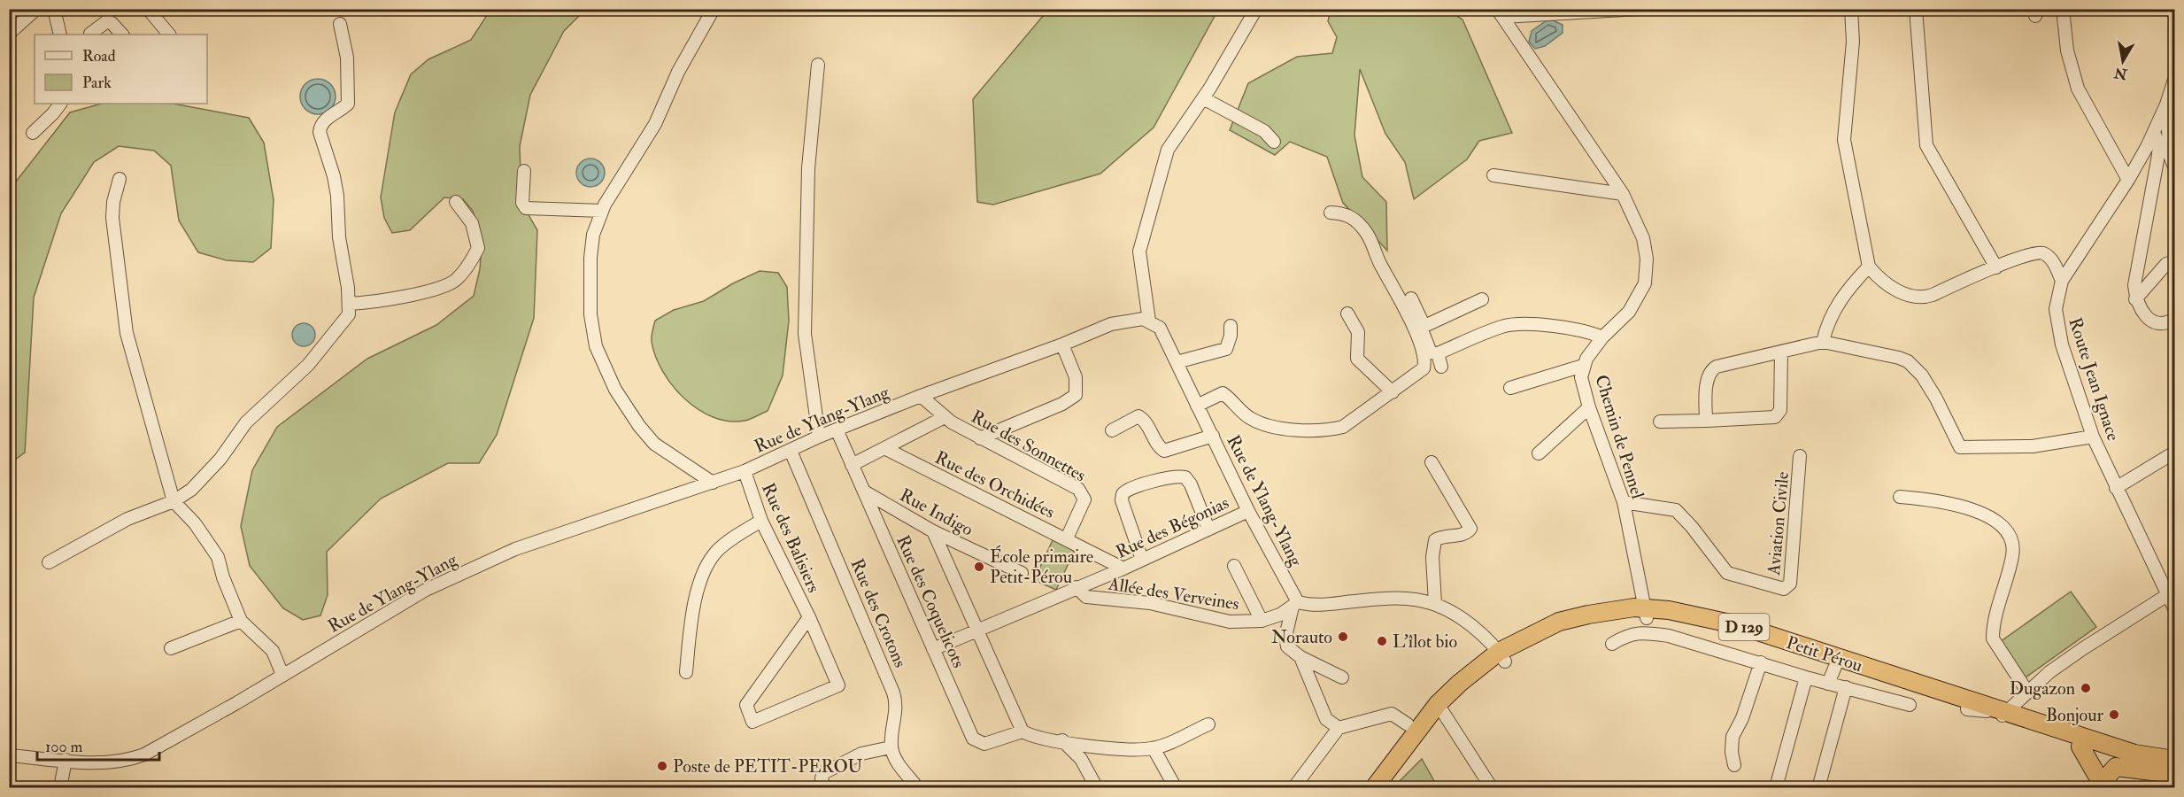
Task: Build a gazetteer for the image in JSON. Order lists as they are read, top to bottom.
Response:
{
  "streets": {
    "highway": ["D 129", "Petit Pérou"],
    "street": [
      "Route Jean Ignace",
      "Rue de Ylang-Ylang",
      "Chemin de Pennel",
      "Rue des Sonnettes",
      "Rue des Orchidées",
      "Rue Indigo",
      "Aviation Civile",
      "Rue des Bégonias",
      "Rue des Balisiers",
      "Allée des Verveines",
      "Rue des Coquelicots",
      "Rue des Crotons"
    ]
  },
  "crossings": [
    ["Rue de Ylang-Ylang", "Rue des Sonnettes"],
    ["Rue de Ylang-Ylang", "Rue des Bégonias"],
    ["Rue de Ylang-Ylang", "Rue des Balisiers"],
    ["Rue de Ylang-Ylang", "Allée des Verveines"],
    ["Rue de Ylang-Ylang", "Rue des Coquelicots"],
    ["Rue de Ylang-Ylang", "Rue des Crotons"],
    ["Chemin de Pennel", "Aviation Civile"],
    ["Chemin de Pennel", "Petit Pérou"],
    ["Rue des Sonnettes", "Rue des Orchidées"],
    ["Rue des Orchidées", "Rue des Bégonias"],
    ["Rue Indigo", "Rue des Coquelicots"],
    ["Rue des Bégonias", "Allée des Verveines"],
    ["Rue des Bégonias", "Rue des Coquelicots"]
  ],
  "places": [
    "École primaire Petit-Pérou",
    "Norauto",
    "L'îlot bio",
    "Dugazon",
    "Bonjour",
    "Poste de PETIT-PEROU"
  ],
  "legend": ["Road", "Park"],
  "scale_bar": "100 m",
  "north": "bottom"
}
